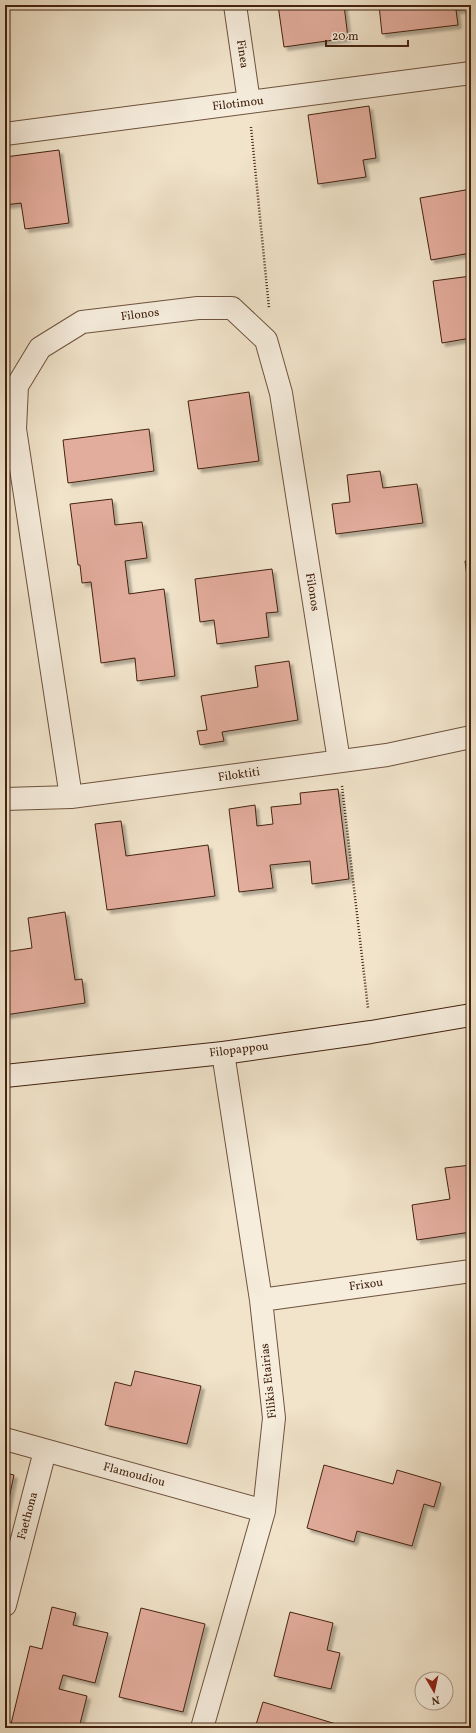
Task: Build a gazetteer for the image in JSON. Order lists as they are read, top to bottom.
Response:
{
  "streets": {
    "street": [
      "Finea",
      "Filotimou",
      "Filonos",
      "Filoktiti",
      "Filopappou",
      "Frixou",
      "Filikis Etairias",
      "Flamoudiou",
      "Faethona"
    ]
  },
  "crossings": [
    ["Finea", "Filotimou"],
    ["Filonos", "Filoktiti"],
    ["Filopappou", "Filikis Etairias"],
    ["Frixou", "Filikis Etairias"],
    ["Filikis Etairias", "Flamoudiou"],
    ["Flamoudiou", "Faethona"]
  ],
  "scale_bar": "20 m",
  "north": "bottom"
}
